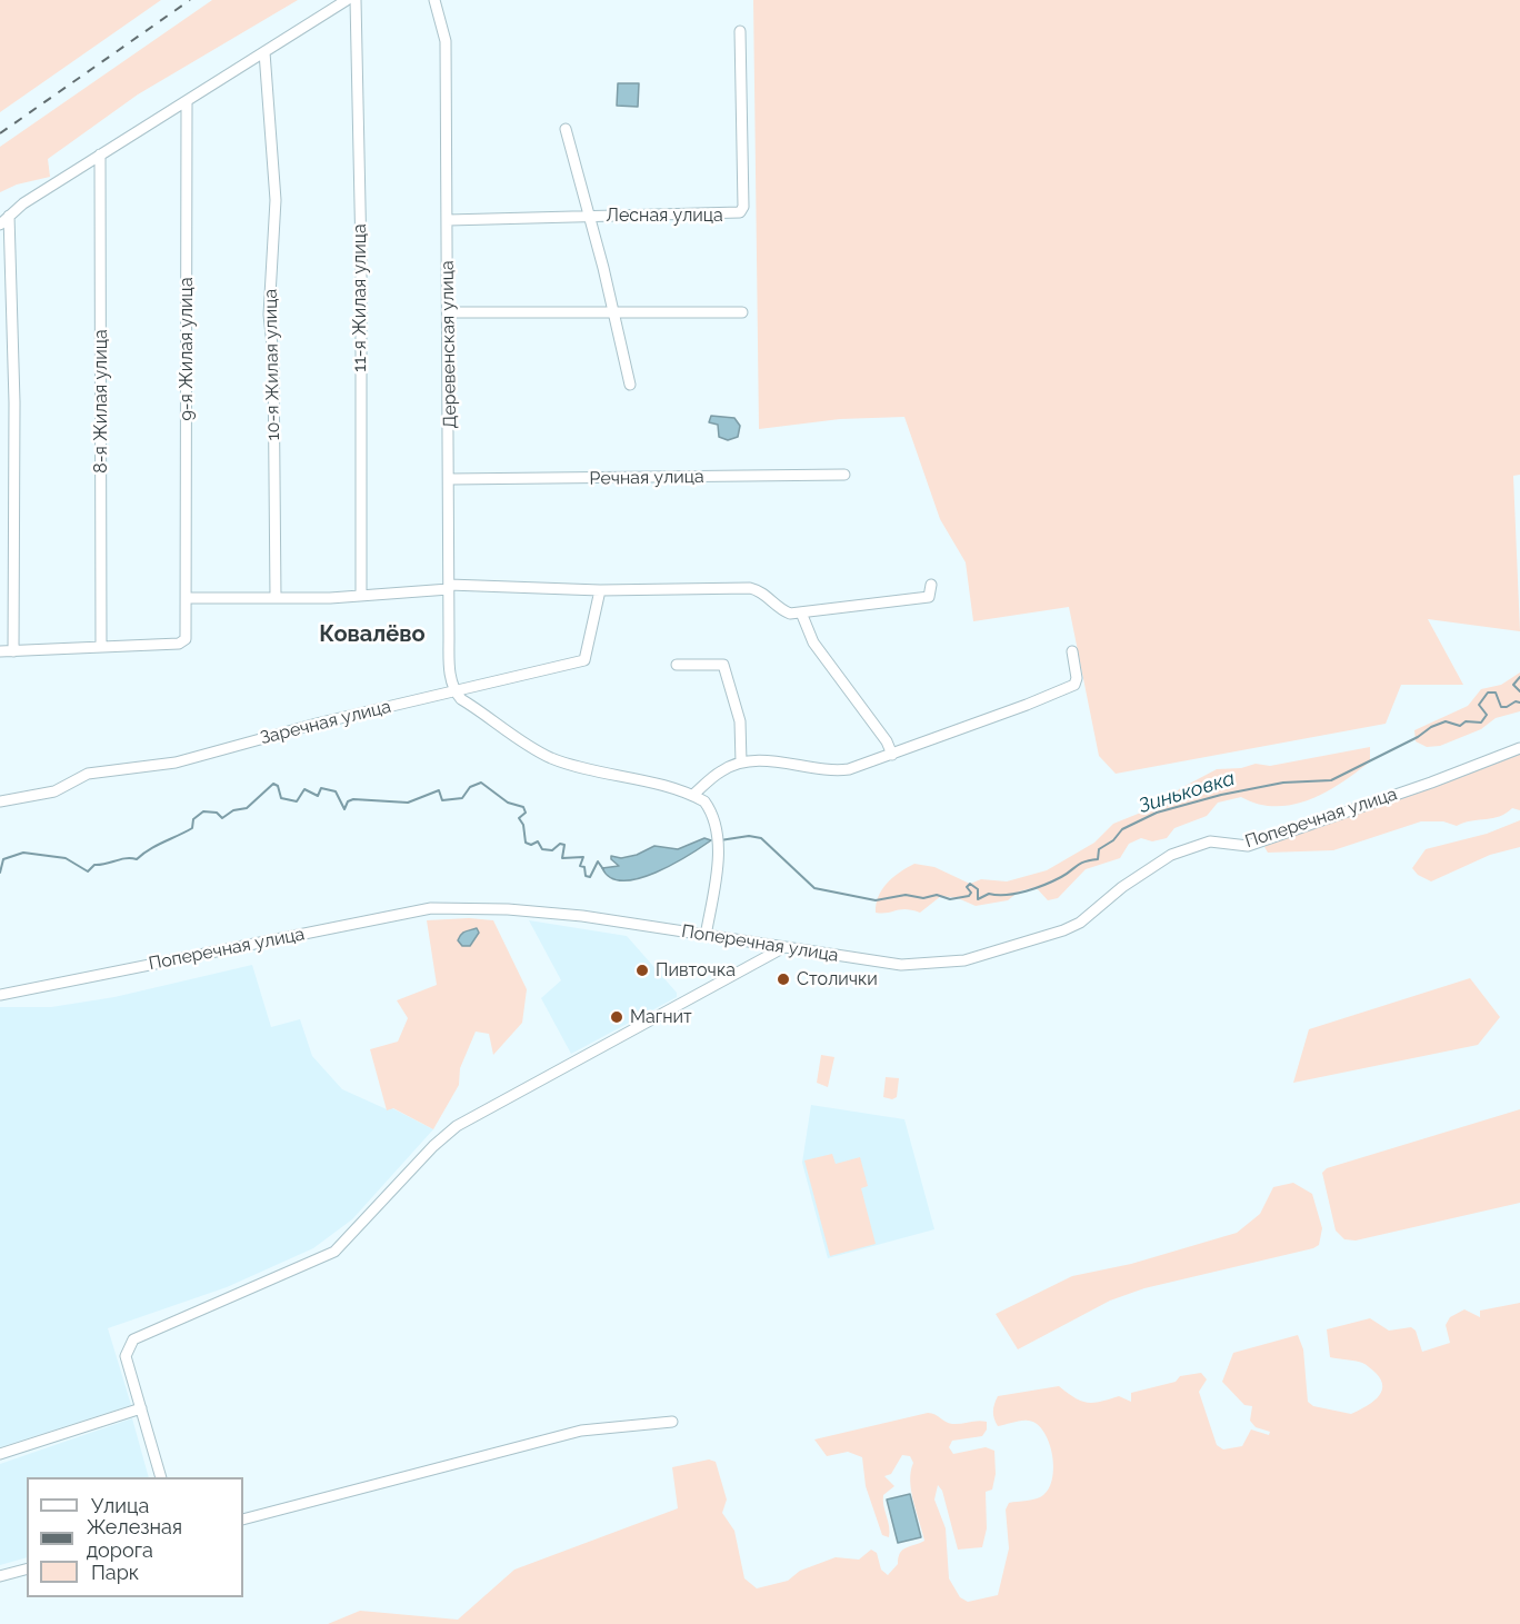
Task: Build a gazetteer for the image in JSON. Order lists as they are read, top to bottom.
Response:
{
  "streets": {
    "street": [
      "Лесная улица",
      "11-я Жилая улица",
      "Деревенская улица",
      "9-я Жилая улица",
      "10-я Жилая улица",
      "8-я Жилая улица",
      "Речная улица",
      "Заречная улица",
      "Поперечная улица"
    ]
  },
  "crossings": [
    ["Лесная улица", "Деревенская улица"],
    ["Деревенская улица", "Речная улица"],
    ["Деревенская улица", "Заречная улица"],
    ["9-я Жилая улица", "8-я Жилая улица"]
  ],
  "districts": ["Ковалёво"],
  "water": ["Зиньковка"],
  "places": ["Пивточка", "Столички", "Магнит"],
  "legend": ["Улица", "Железная дорога", "Парк"]
}
